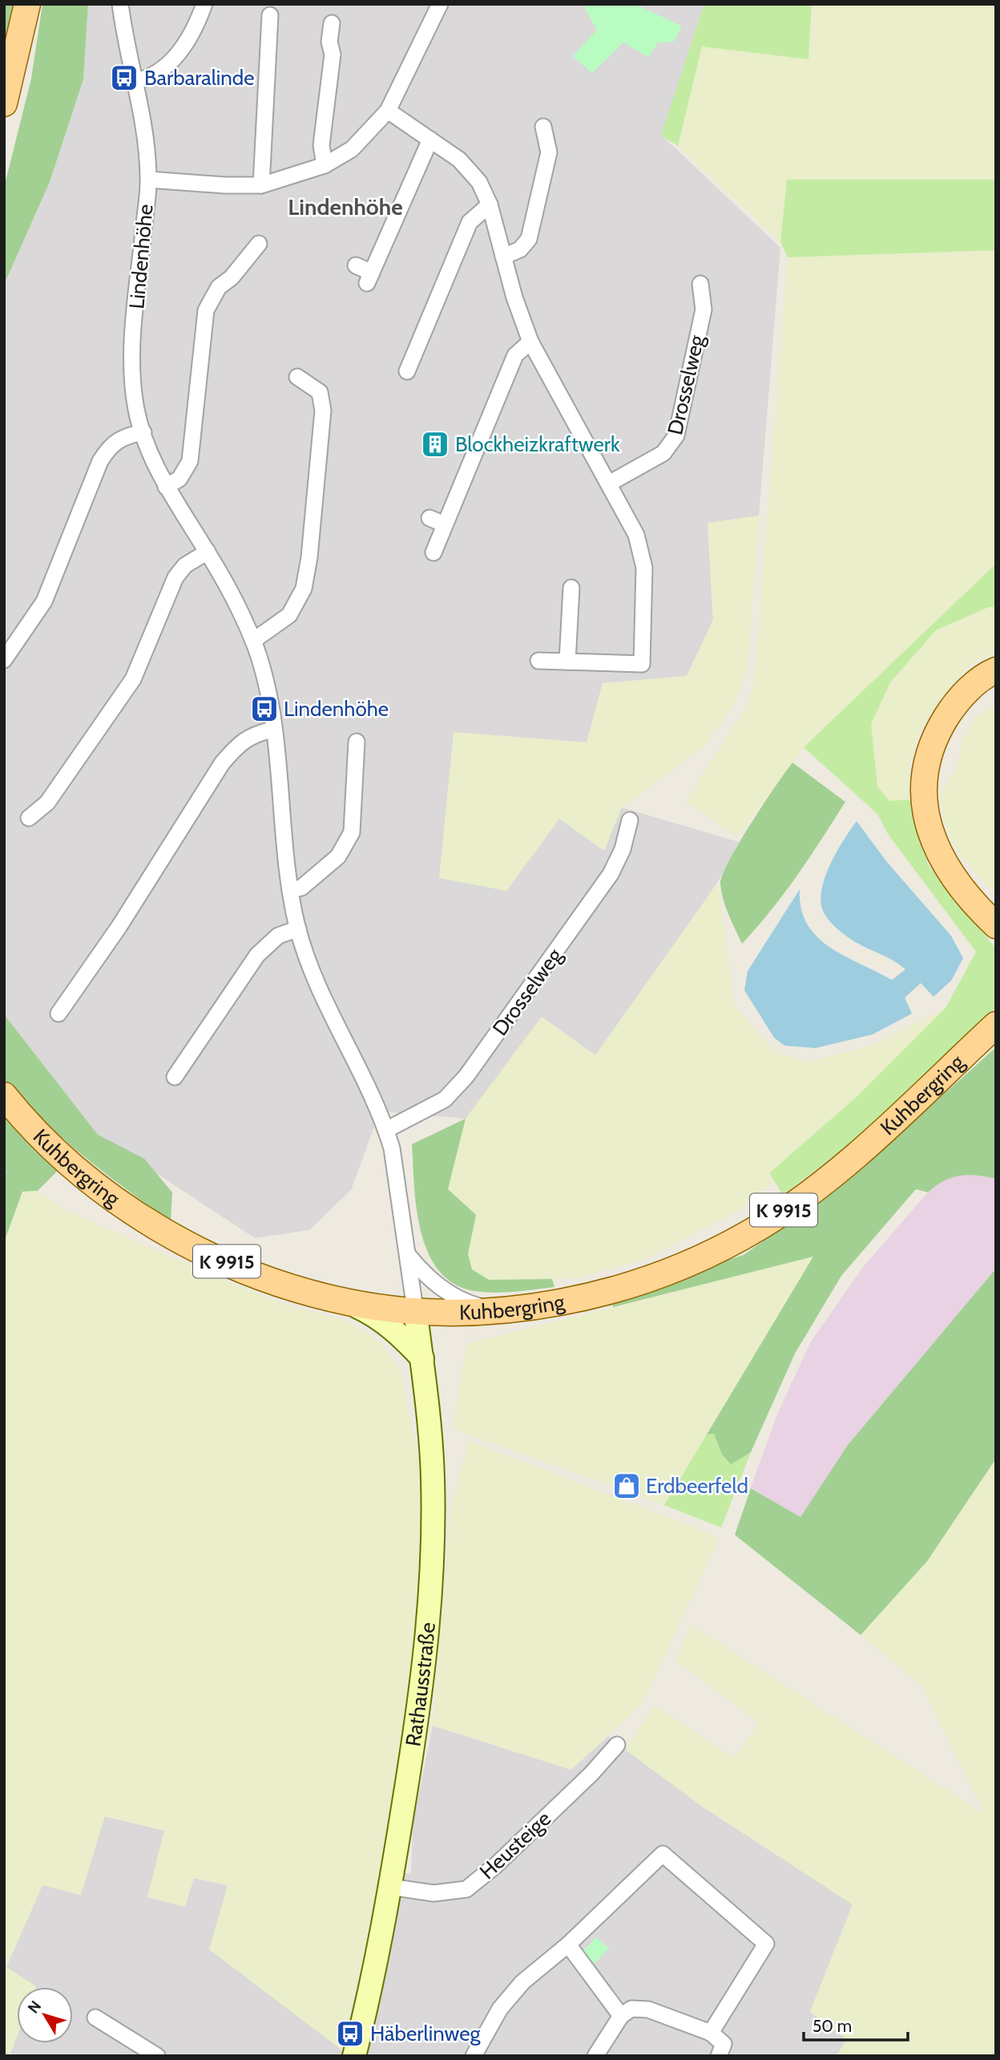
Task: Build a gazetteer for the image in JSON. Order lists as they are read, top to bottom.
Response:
{
  "streets": {
    "main road": ["Kuhbergring", "K 9915"],
    "street": [
      "Lindenhöhe",
      "Drosselweg",
      "Rathausstraße",
      "Heusteige"
    ]
  },
  "crossings": [
    ["Lindenhöhe", "Drosselweg"],
    ["Lindenhöhe", "Kuhbergring"],
    ["Lindenhöhe", "Rathausstraße"],
    ["Kuhbergring", "Rathausstraße"],
    ["Rathausstraße", "Heusteige"]
  ],
  "districts": ["Lindenhöhe"],
  "places": {
    "bus stop": ["Barbaralinde", "Lindenhöhe", "Häberlinweg"],
    "building": ["Blockheizkraftwerk"],
    "shop": ["Erdbeerfeld"]
  },
  "scale_bar": "50 m",
  "north": "top left"
}
